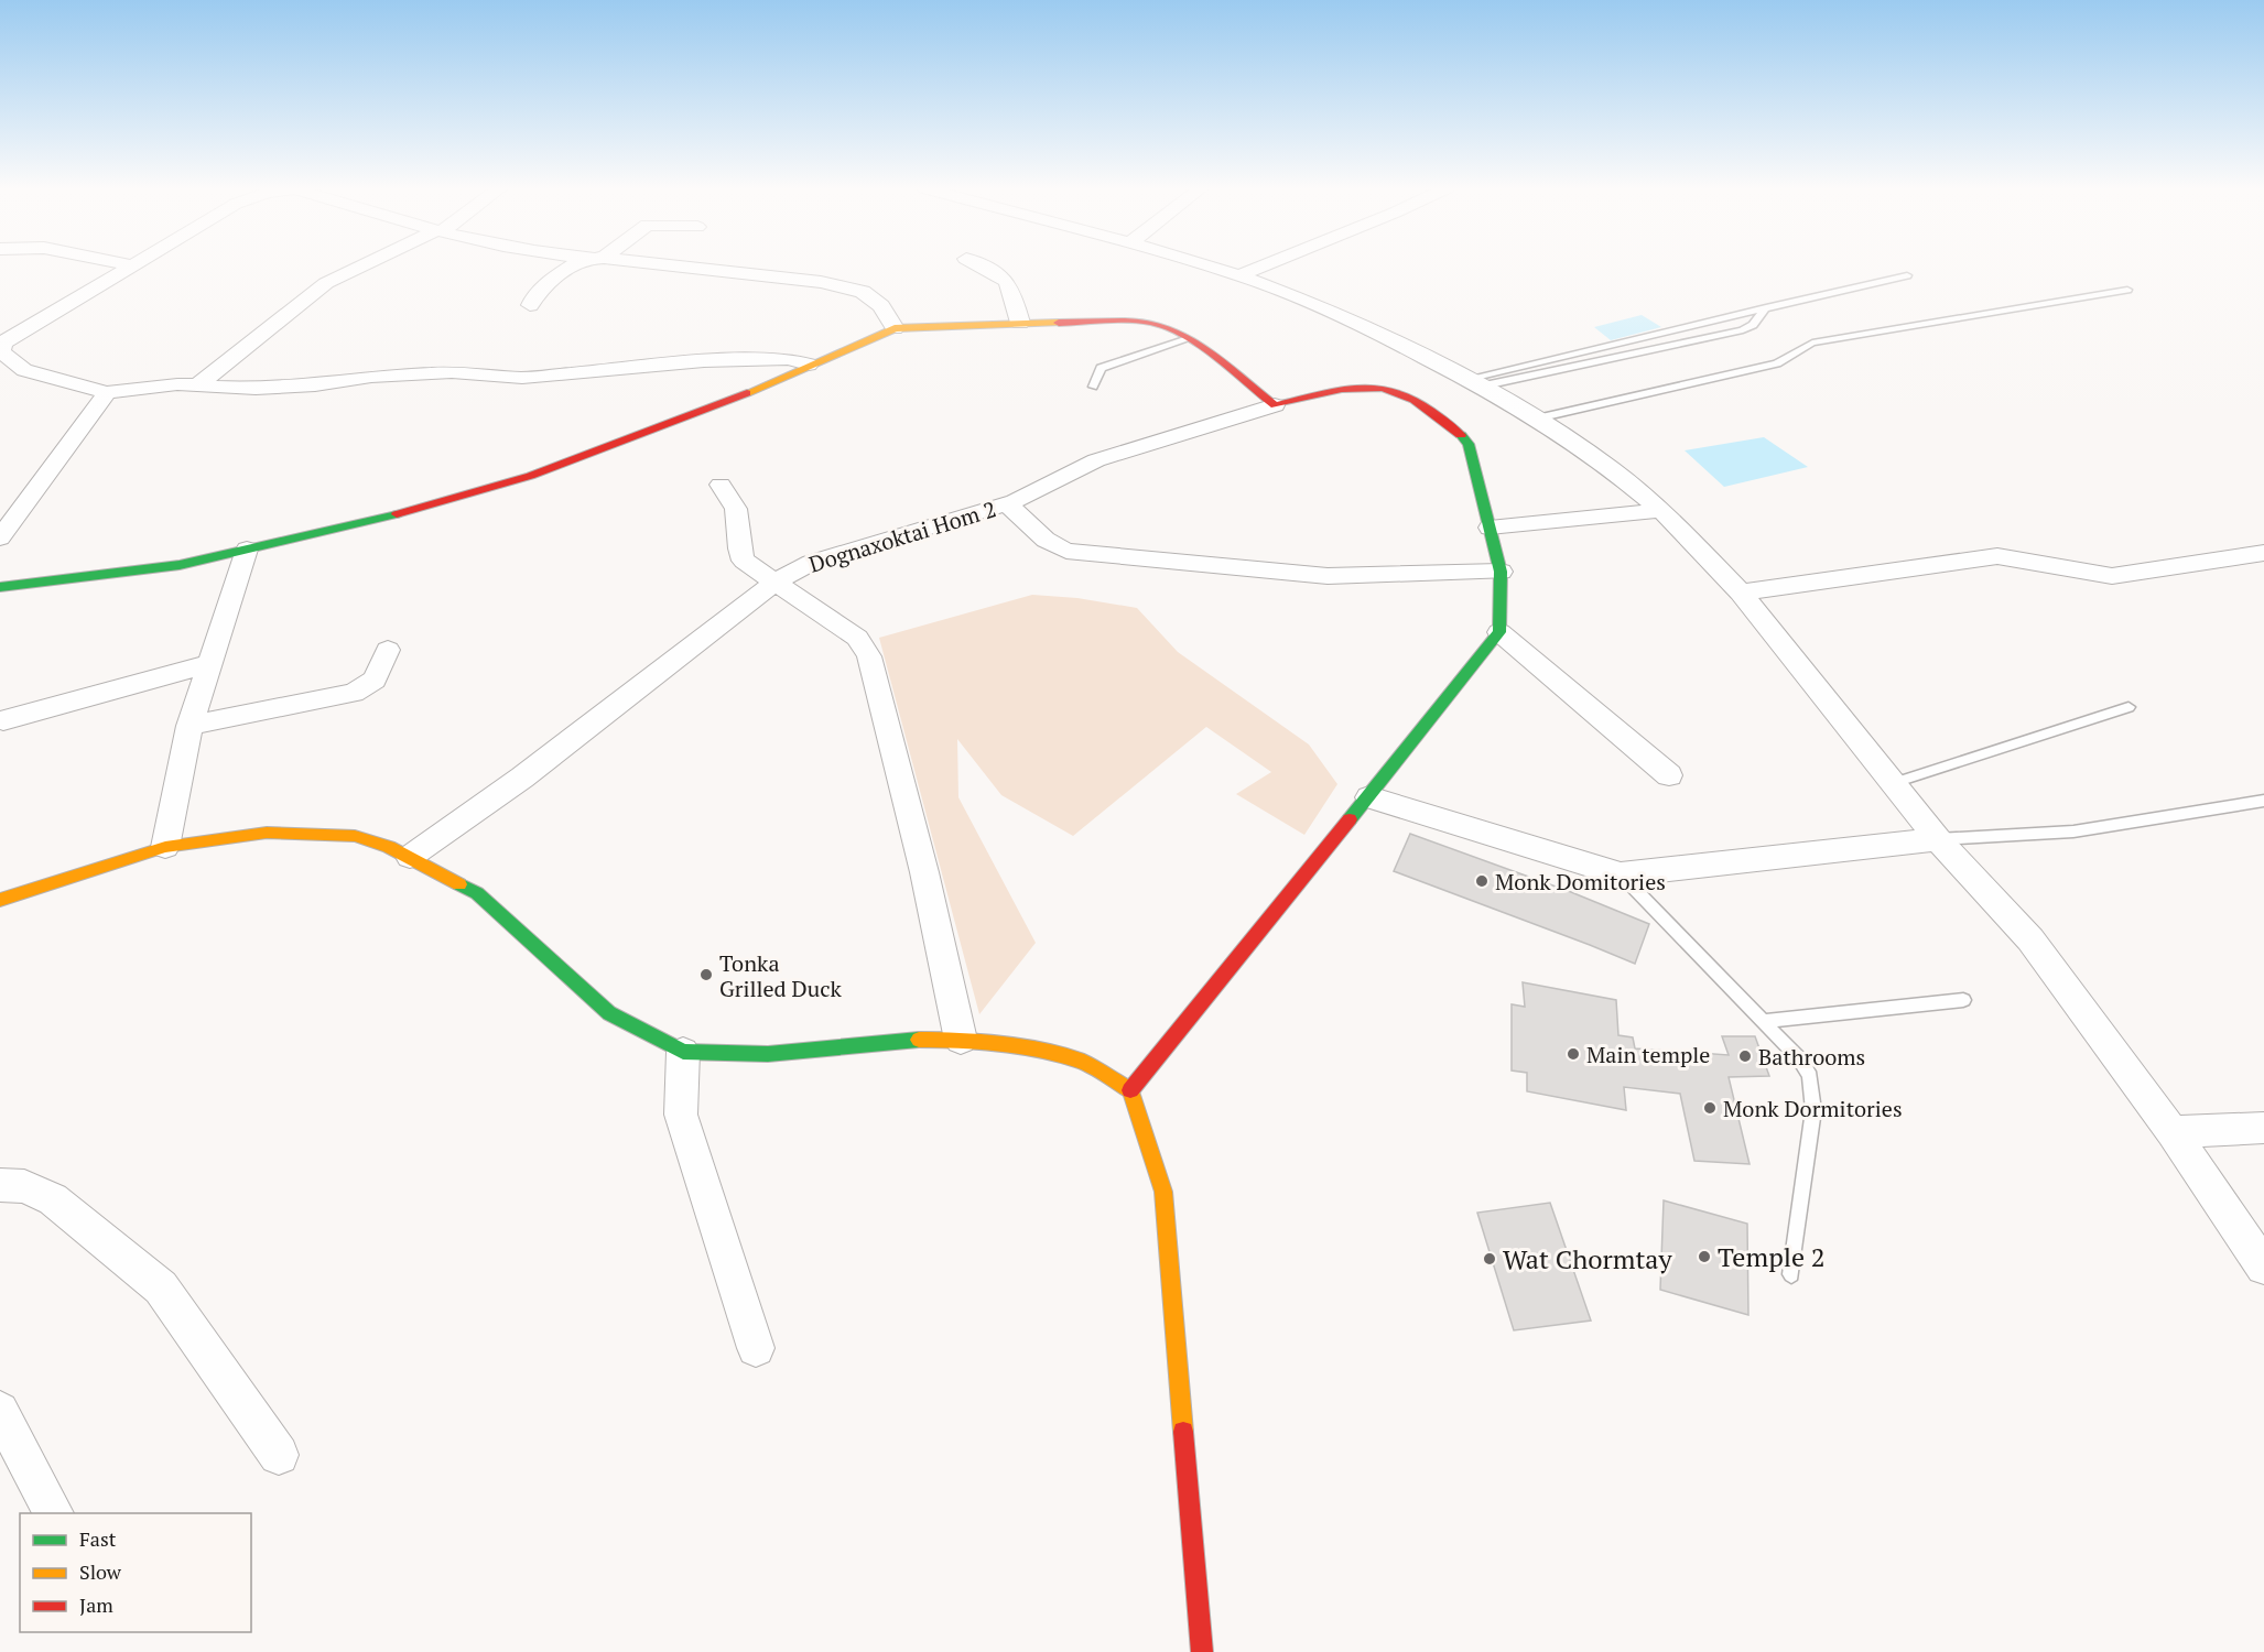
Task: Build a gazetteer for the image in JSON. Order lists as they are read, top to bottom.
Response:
{
  "streets": {
    "street": ["Dognaxoktai Hom 2"]
  },
  "places": [
    "Monk Domitories",
    "Tonka Grilled Duck",
    "Main temple",
    "Bathrooms",
    "Monk Dormitories",
    "Temple 2",
    "Wat Chormtay"
  ],
  "legend": ["Fast", "Slow", "Jam"]
}
